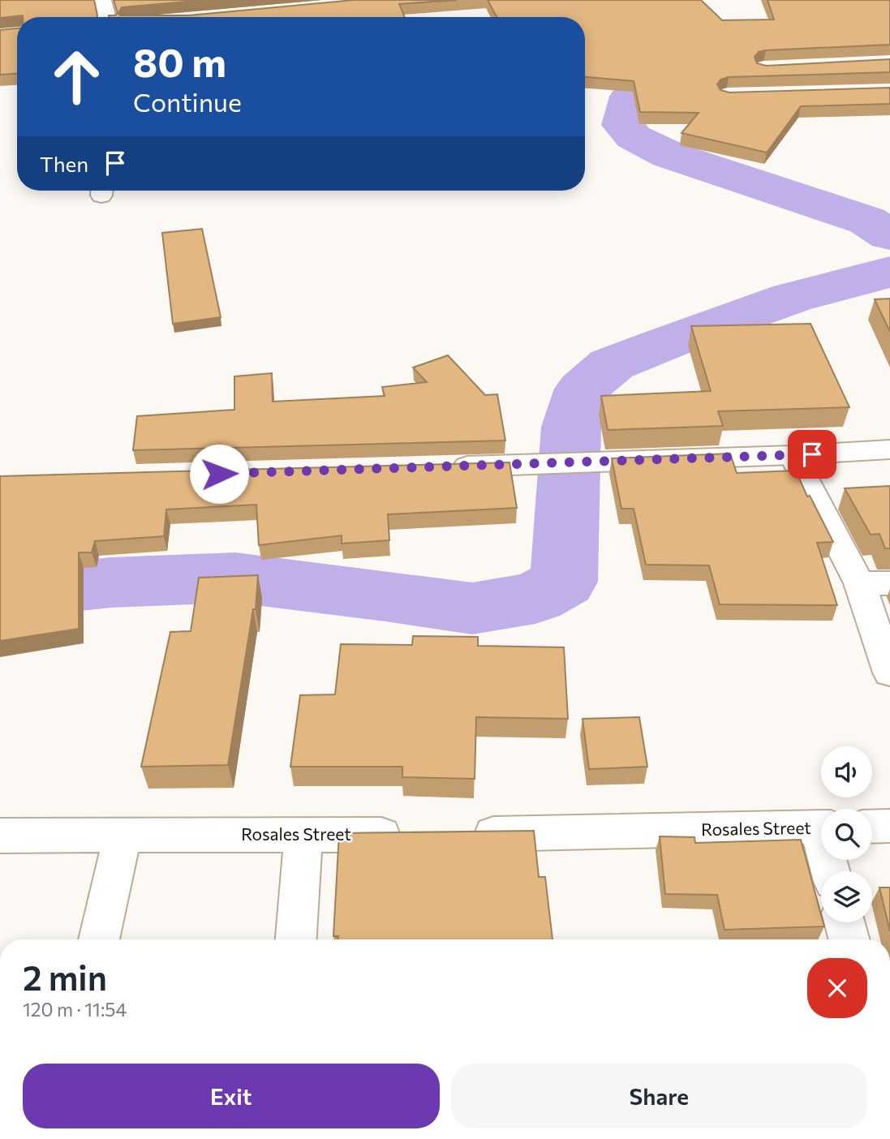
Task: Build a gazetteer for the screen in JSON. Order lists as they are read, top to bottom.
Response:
{
  "streets": {
    "street": ["Rosales Street"]
  },
  "page": {
    "turn": ["80 m", "Continue"],
    "then": "Then",
    "heading": ["2 min", "120 m · 11:54"],
    "buttons": ["Exit", "Share"]
  }
}
